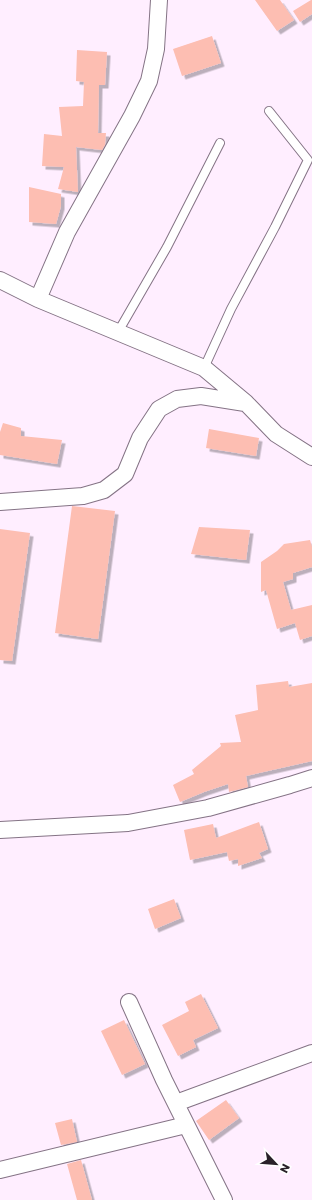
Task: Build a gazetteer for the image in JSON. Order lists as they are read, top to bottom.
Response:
{
  "north": "bottom right"
}
